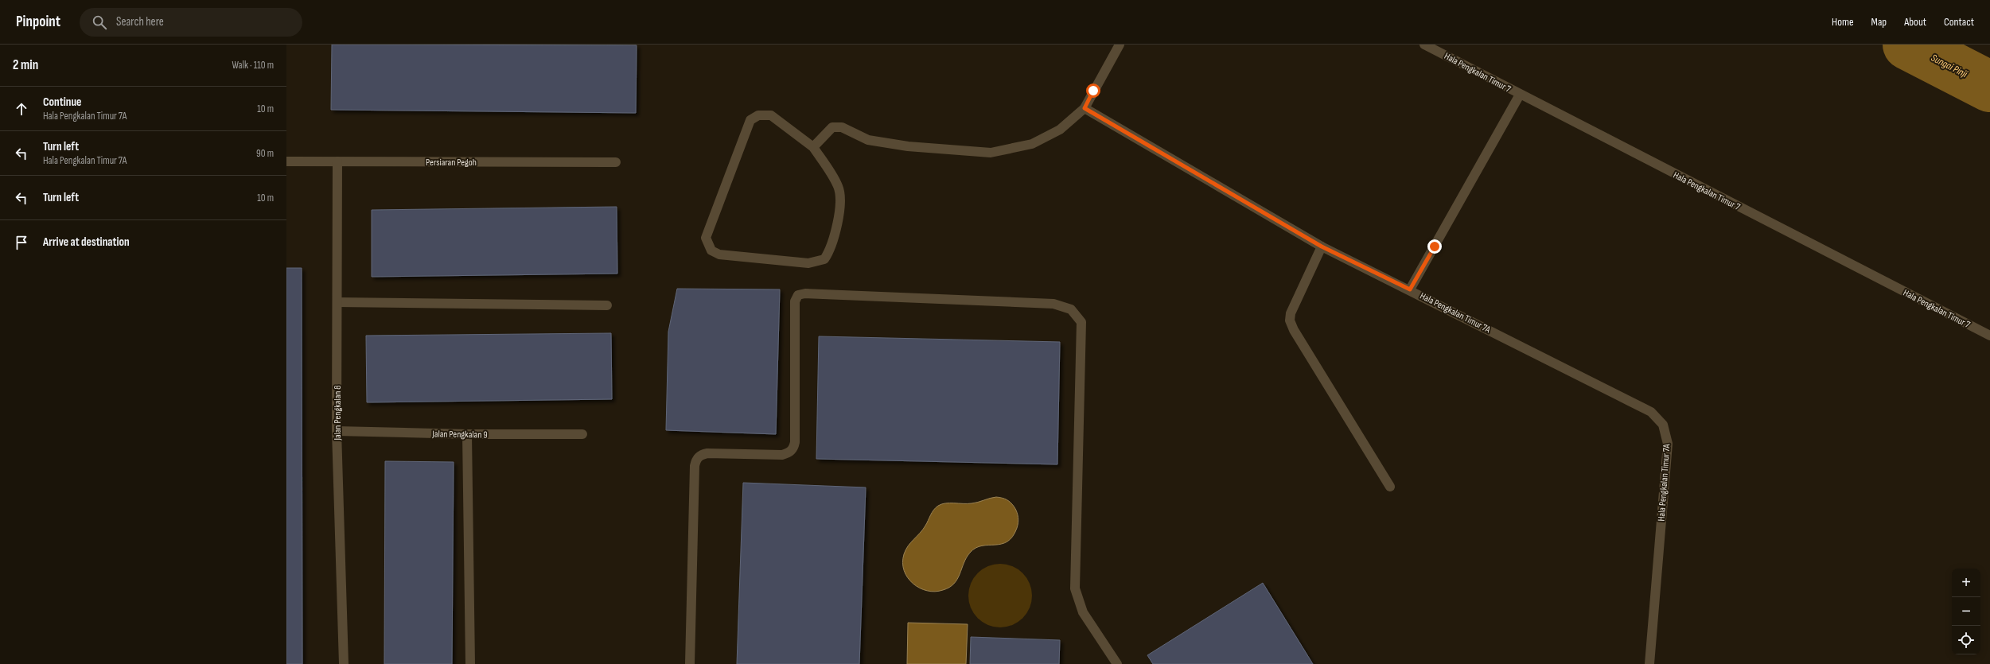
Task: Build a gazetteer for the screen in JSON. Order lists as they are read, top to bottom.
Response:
{
  "streets": {
    "street": [
      "Hala Pengkalan Timur 7",
      "Persiaran Pegoh",
      "Hala Pengkalan Timur 7A",
      "Jalan Pengkalan 8",
      "Jalan Pengkalan 9"
    ]
  },
  "crossings": [
    ["Persiaran Pegoh", "Jalan Pengkalan 8"],
    ["Jalan Pengkalan 8", "Jalan Pengkalan 9"]
  ],
  "water": ["Sungai Pinji"],
  "page": {
    "header": "Pinpoint",
    "search": "Search here",
    "nav": [
      "Home",
      "Map",
      "About",
      "Contact"
    ],
    "heading": ["2 min", "Walk · 110 m"],
    "list": [
      ["Continue", "Hala Pengkalan Timur 7A", "10 m"],
      ["Turn left", "Hala Pengkalan Timur 7A", "90 m"],
      ["Turn left", "10 m"],
      "Arrive at destination"
    ],
    "map_buttons": ["+", "−"]
  }
}
